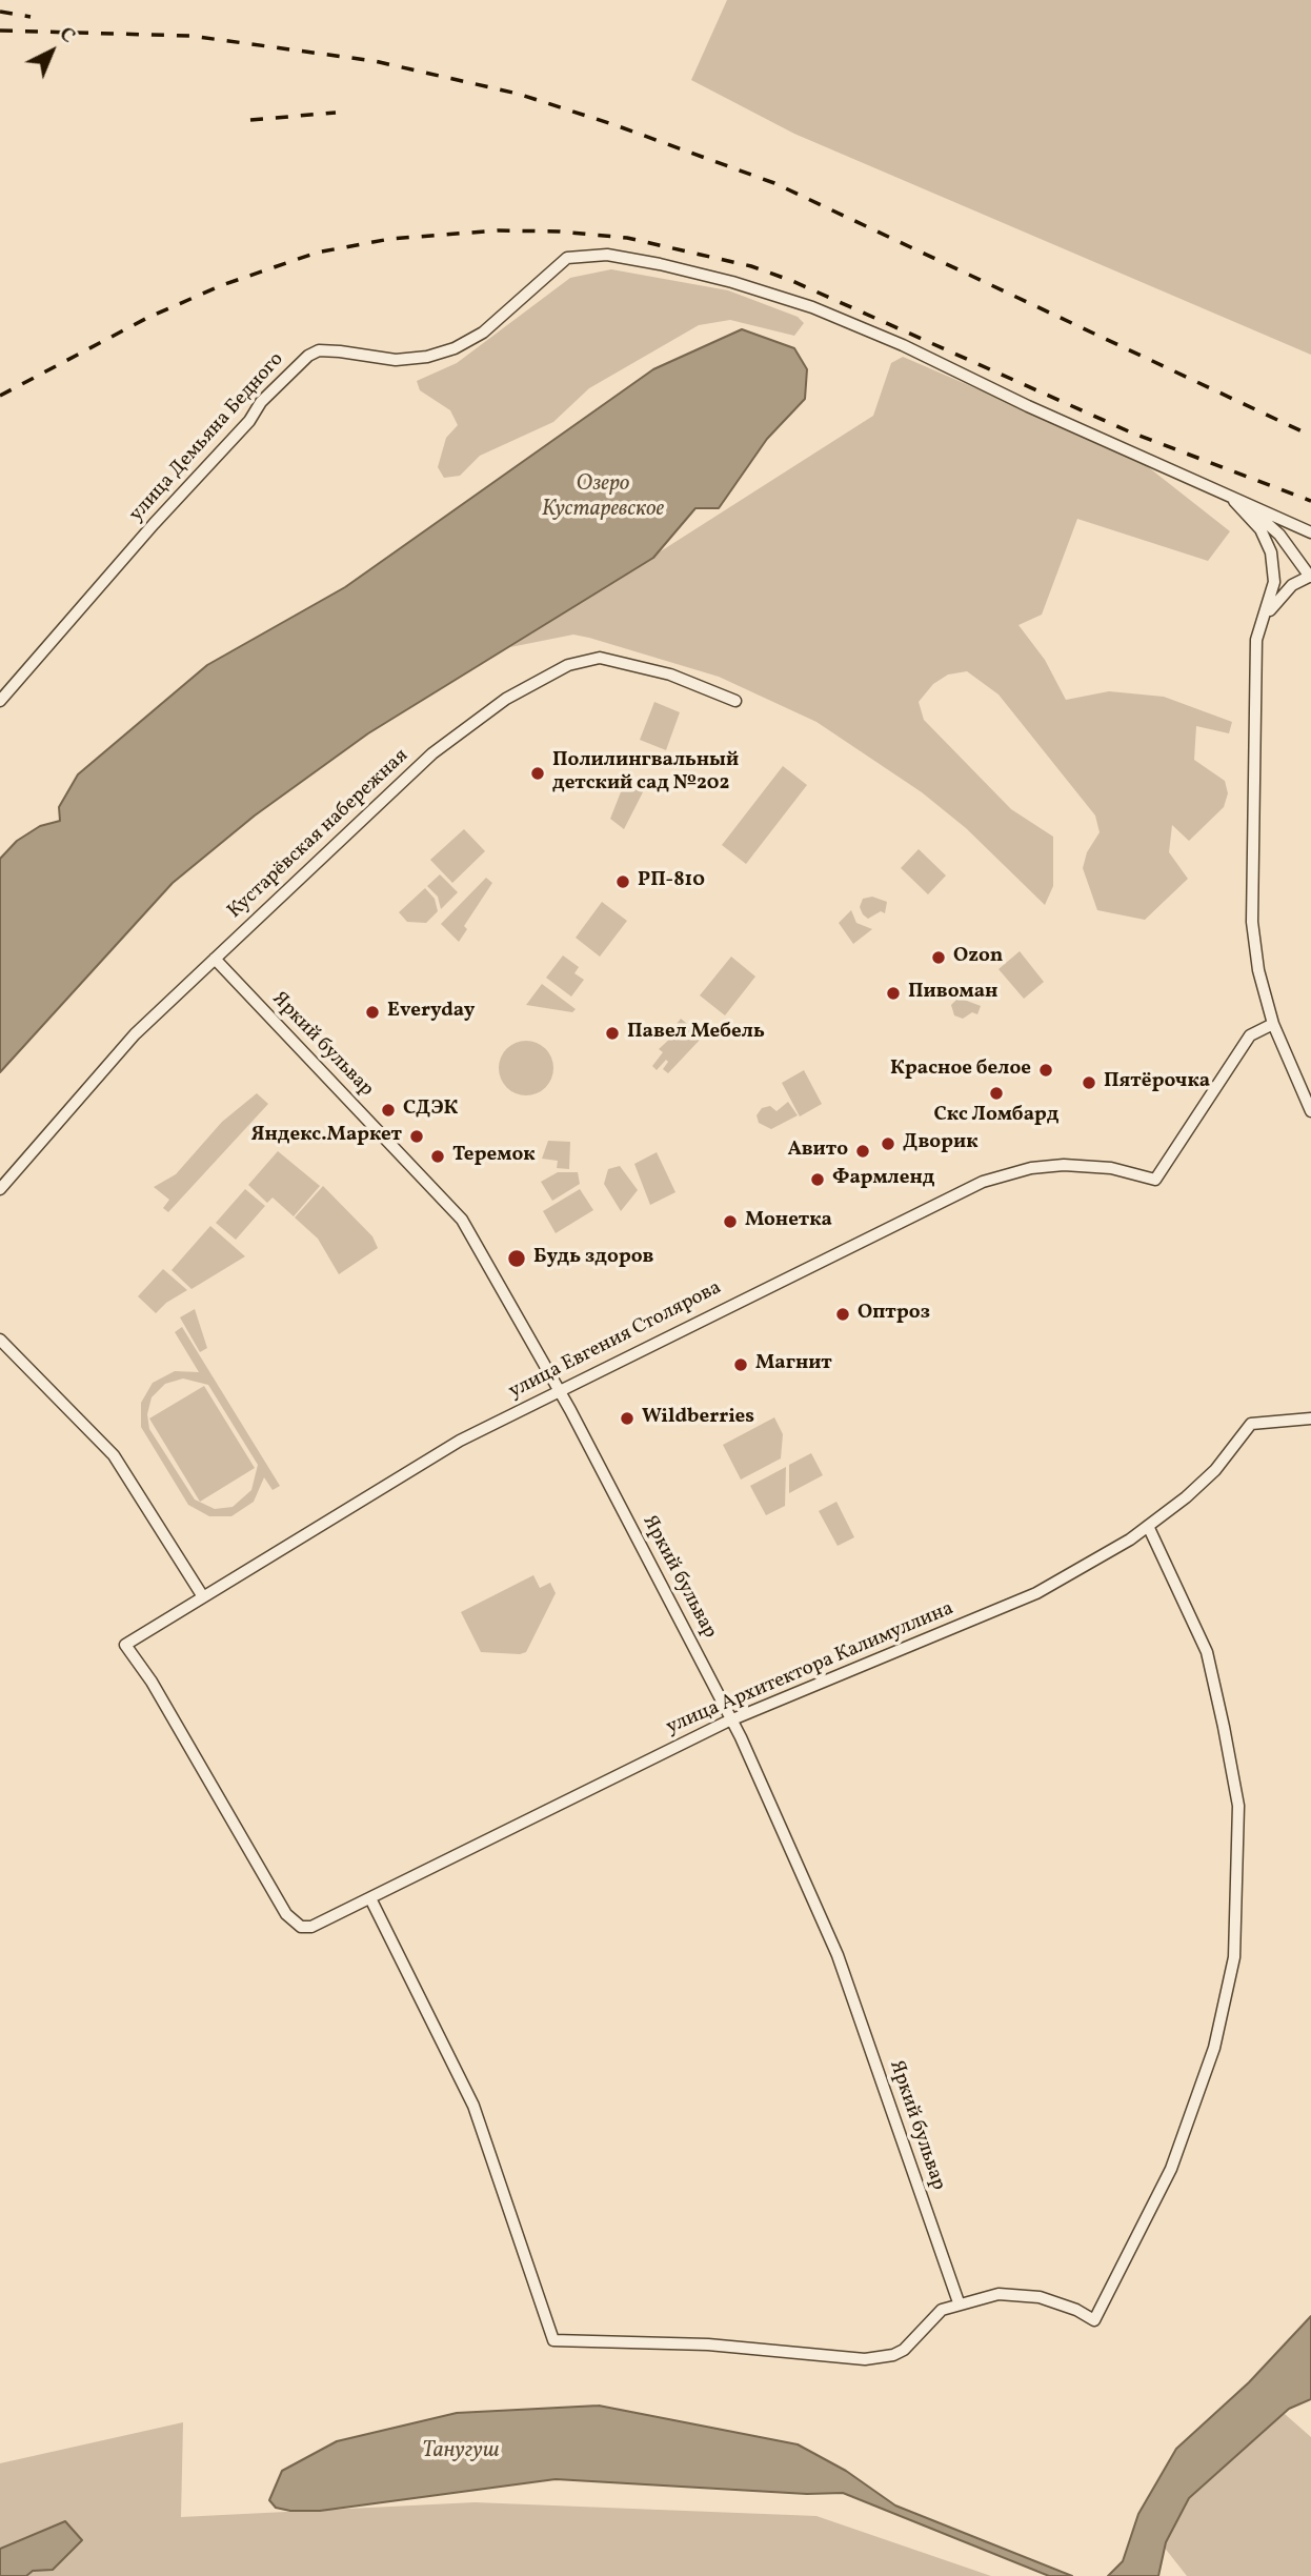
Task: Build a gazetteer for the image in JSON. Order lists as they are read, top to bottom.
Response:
{
  "streets": {
    "street": [
      "улица Демьяна Бедного",
      "Кустарёвская набережная",
      "Яркий бульвар",
      "улица Евгения Столярова",
      "улица Архитектора Калимуллина"
    ]
  },
  "crossings": [
    ["Кустарёвская набережная", "Яркий бульвар"],
    ["Яркий бульвар", "улица Евгения Столярова"],
    ["Яркий бульвар", "улица Архитектора Калимуллина"],
    ["улица Евгения Столярова", "улица Архитектора Калимуллина"]
  ],
  "water": ["Озеро Кустаревское", "Танугуш"],
  "places": [
    "Полилингвальный детский сад №202",
    "РП-810",
    "Ozon",
    "Пивоман",
    "Everyday",
    "Павел Мебель",
    "Красное белое",
    "Пятёрочка",
    "Скс Ломбард",
    "СДЭК",
    "Яндекс.Маркет",
    "Дворик",
    "Авито",
    "Теремок",
    "Фармленд",
    "Монетка",
    "Будь здоров",
    "Оптроз",
    "Магнит",
    "Wildberries"
  ],
  "north": "top right"
}
